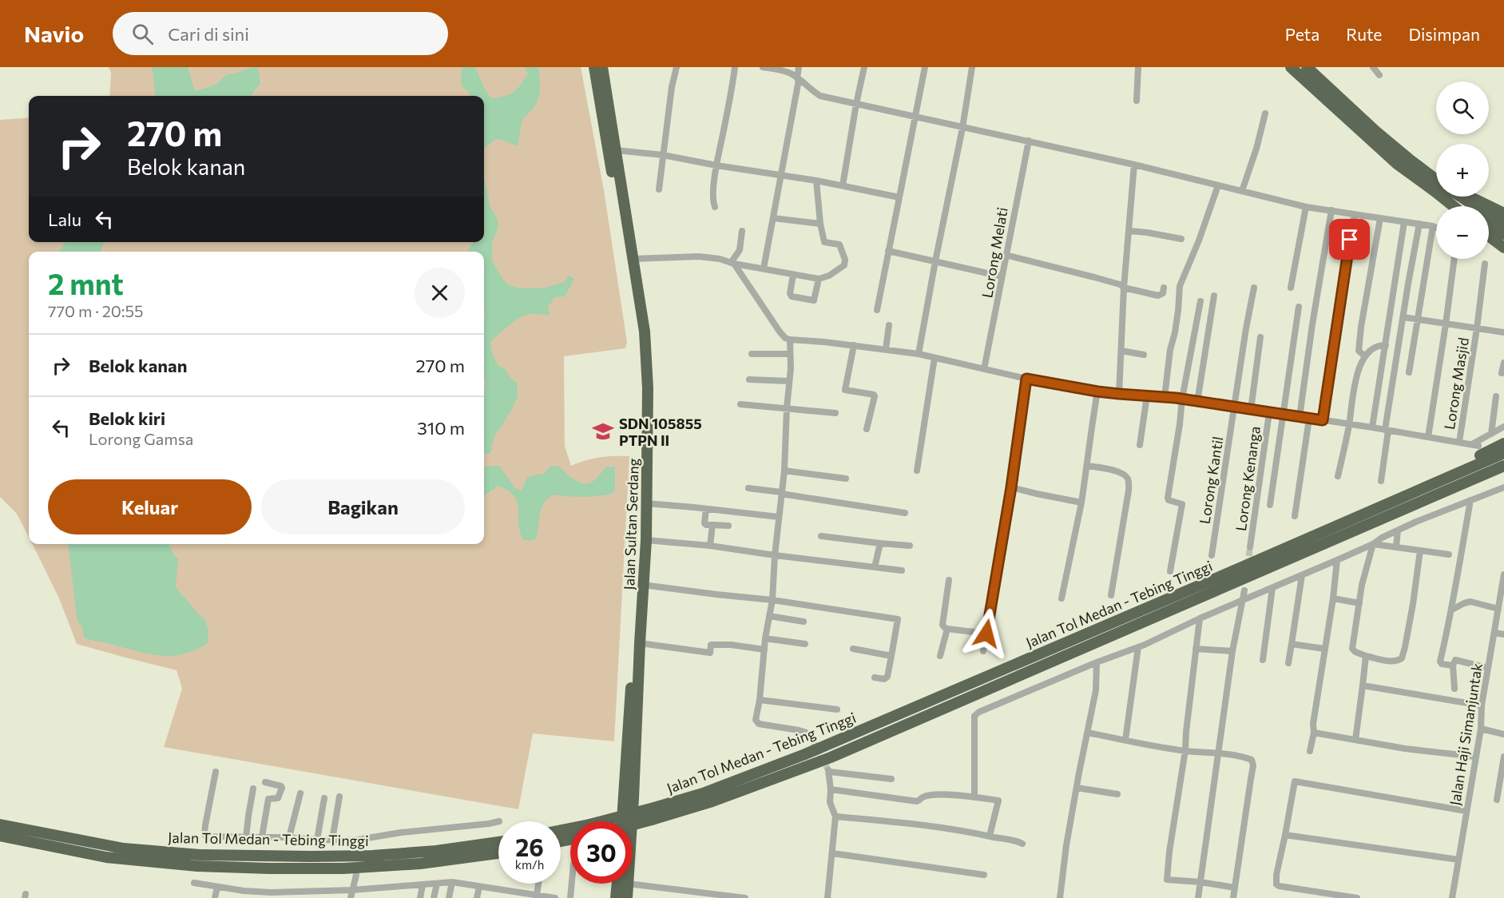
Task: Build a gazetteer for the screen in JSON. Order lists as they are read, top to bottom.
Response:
{
  "streets": {
    "highway": ["Jalan Sultan Serdang", "Jalan Tol Medan - Tebing Tinggi"],
    "street": [
      "Lorong Melati",
      "Lorong Masjid",
      "Lorong Kenanga",
      "Lorong Kantil",
      "Jalan Haji Simanjuntak"
    ]
  },
  "places": {
    "school or university": ["SDN 105855 PTPN II"]
  },
  "page": {
    "header": "Navio",
    "search": "Cari di sini",
    "nav": ["Peta", "Rute", "Disimpan"],
    "map_buttons": ["+", "−"],
    "turn": ["270 m", "Belok kanan"],
    "then": "Lalu",
    "heading": ["2 mnt", "770 m · 20:55"],
    "list": [
      {
        "name": "Belok kanan",
        "value": "270 m"
      },
      {
        "name": "Belok kiri",
        "note": "Lorong Gamsa",
        "value": "310 m"
      }
    ],
    "buttons": ["Keluar", "Bagikan"],
    "speed": "26 km/h",
    "limit": "30"
  }
}
